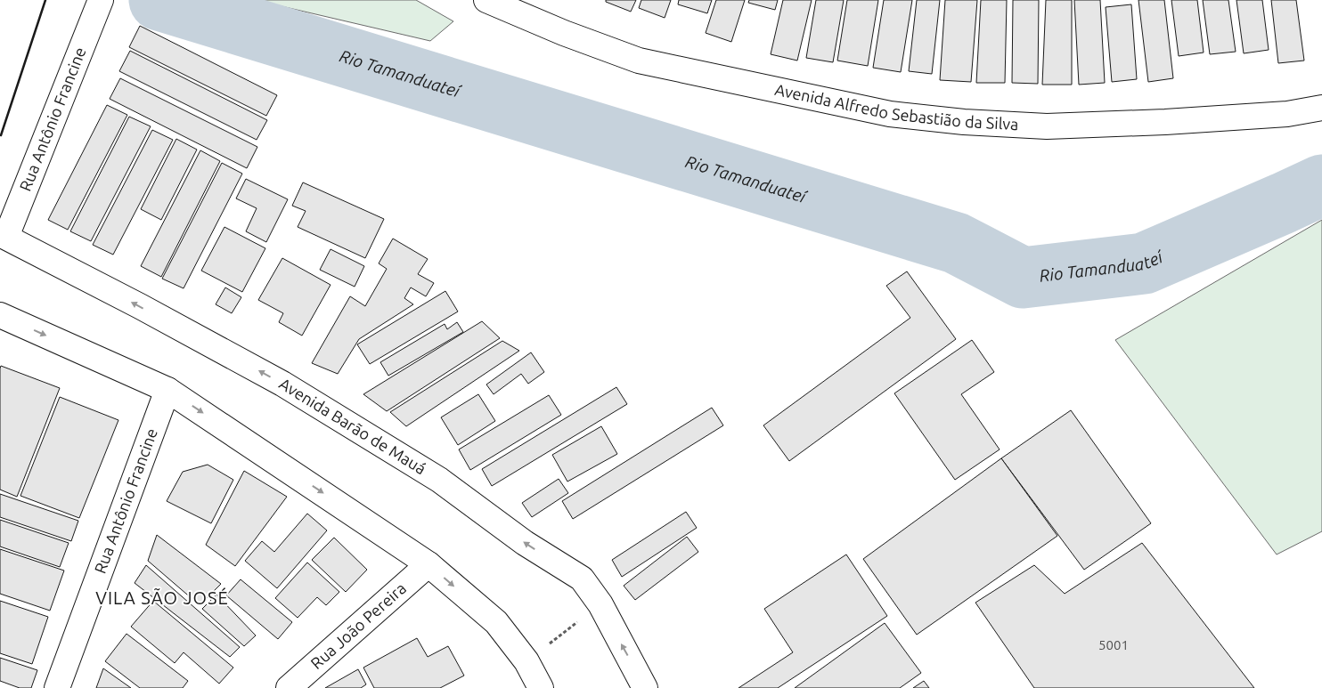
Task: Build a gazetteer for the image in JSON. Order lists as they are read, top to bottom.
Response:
{
  "streets": {
    "street": [
      "Avenida Alfredo Sebastião da Silva",
      "Rua Antônio Francine",
      "Avenida Barão de Mauá",
      "Rua João Pereira"
    ]
  },
  "crossings": [
    ["Rua Antônio Francine", "Avenida Barão de Mauá"]
  ],
  "districts": ["VILA SÃO JOSÉ"],
  "water": ["Rio Tamanduateí"],
  "house_numbers": ["5001"]
}
